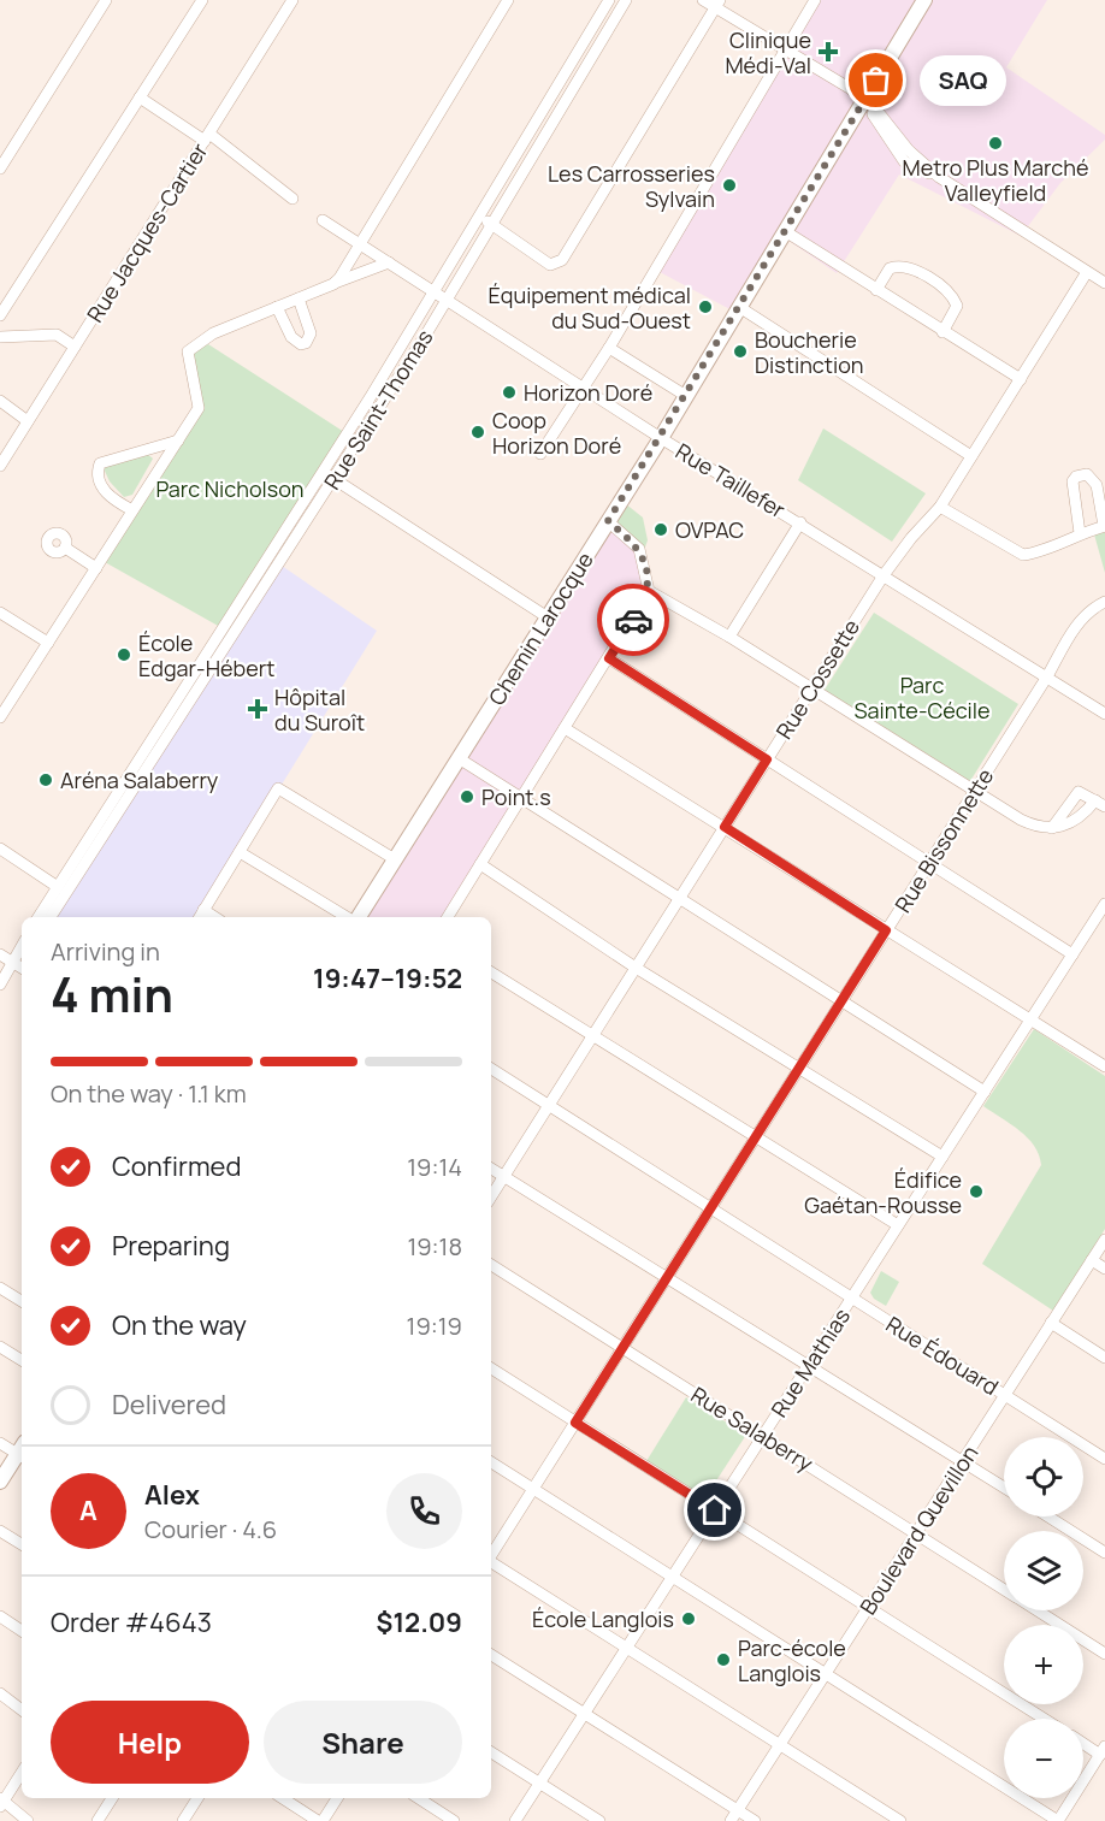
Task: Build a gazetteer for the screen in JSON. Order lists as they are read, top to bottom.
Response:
{
  "streets": {
    "main road": ["Chemin Larocque"],
    "street": [
      "Rue Jacques-Cartier",
      "Rue Saint-Thomas",
      "Rue Taillefer",
      "Rue Cossette",
      "Rue Bissonnette",
      "Rue Édouard",
      "Rue Mathias",
      "Rue Salaberry",
      "Boulevard Quevillon"
    ]
  },
  "crossings": [
    ["Rue Saint-Thomas", "Rue Taillefer"],
    ["Rue Taillefer", "Chemin Larocque"],
    ["Rue Taillefer", "Rue Cossette"],
    ["Rue Taillefer", "Rue Bissonnette"],
    ["Rue Cossette", "Rue Édouard"],
    ["Rue Bissonnette", "Rue Édouard"],
    ["Rue Bissonnette", "Rue Salaberry"],
    ["Rue Édouard", "Rue Mathias"],
    ["Rue Édouard", "Boulevard Quevillon"],
    ["Rue Mathias", "Rue Salaberry"],
    ["Rue Salaberry", "Boulevard Quevillon"]
  ],
  "parks": ["Parc Nicholson", "Parc Sainte-Cécile"],
  "places": {
    "health": ["Clinique Médi-Val", "Hôpital du Suroît"],
    "other": [
      "SAQ",
      "Metro Plus Marché Valleyfield",
      "Les Carrosseries Sylvain",
      "Équipement médical du Sud-Ouest",
      "Boucherie Distinction",
      "Horizon Doré",
      "Coop Horizon Doré",
      "OVPAC",
      "École Edgar-Hébert",
      "Aréna Salaberry",
      "Point.s",
      "Édifice Gaétan-Rousse",
      "École Langlois",
      "Parc-école Langlois"
    ]
  },
  "page": {
    "bubble": "SAQ",
    "heading": ["4 min", "Arriving in", "19:47–19:52"],
    "panel": [
      "Alex",
      "Courier · 4.6",
      "Order #4643",
      "$12.09"
    ],
    "bar": "On the way · 1.1 km",
    "list": [
      ["Confirmed", "19:14"],
      ["Preparing", "19:18"],
      ["On the way", "19:19"],
      "Delivered"
    ],
    "map_buttons": ["+", "−"],
    "round": "A",
    "buttons": ["Help", "Share"]
  }
}
